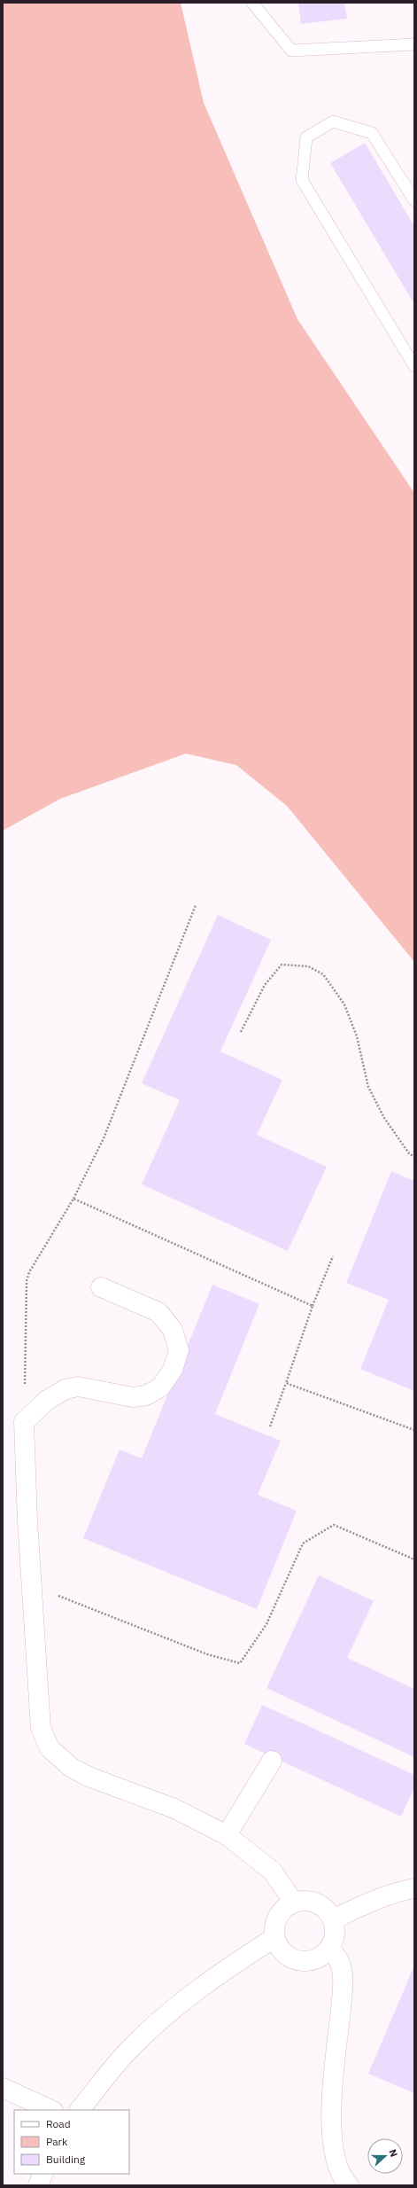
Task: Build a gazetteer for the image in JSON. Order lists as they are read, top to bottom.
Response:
{
  "legend": ["Road", "Park", "Building"],
  "north": "right"
}
